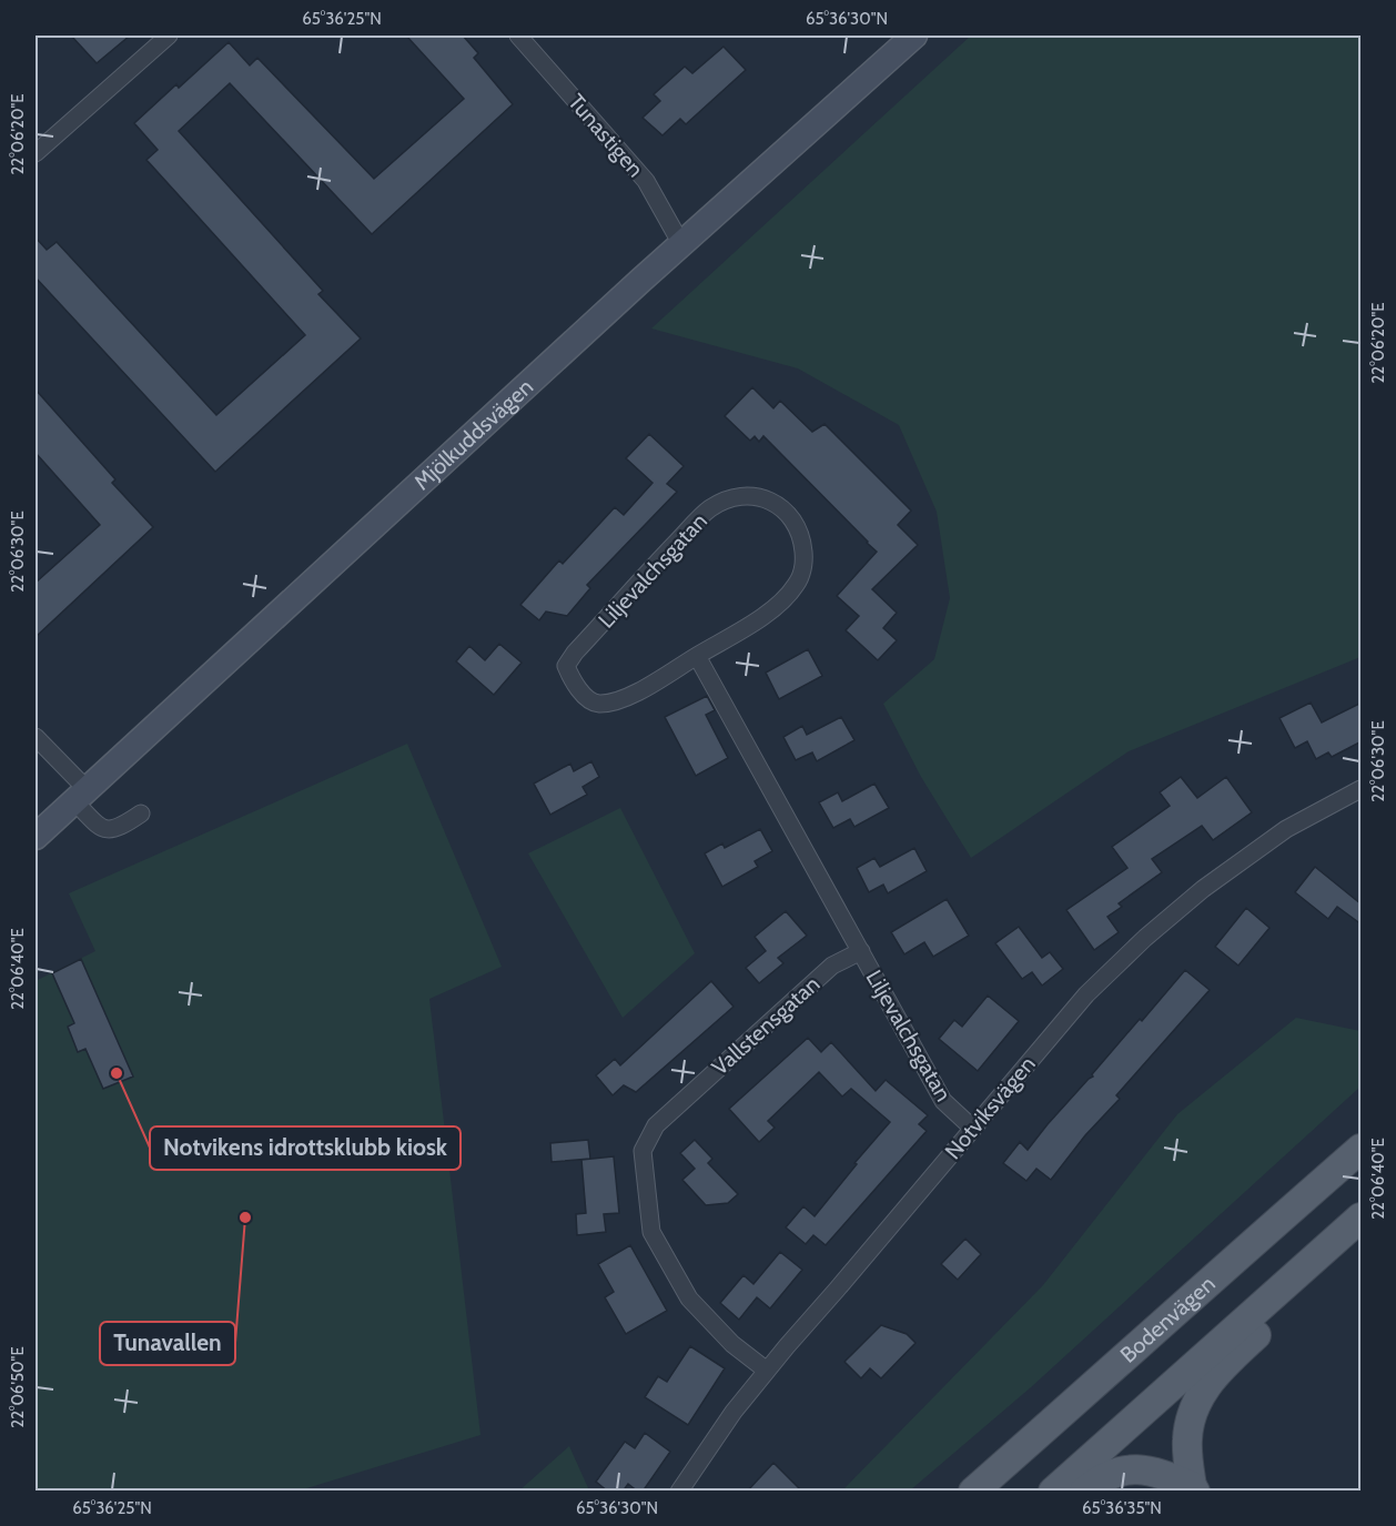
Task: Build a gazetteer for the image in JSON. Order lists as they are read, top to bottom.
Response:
{
  "streets": {
    "main road": ["Bodenvägen"],
    "street": [
      "Tunastigen",
      "Mjölkuddsvägen",
      "Liljevalchsgatan",
      "Vallstensgatan",
      "Notviksvägen"
    ]
  },
  "crossings": [
    ["Tunastigen", "Mjölkuddsvägen"],
    ["Liljevalchsgatan", "Vallstensgatan"],
    ["Liljevalchsgatan", "Notviksvägen"],
    ["Vallstensgatan", "Notviksvägen"]
  ],
  "places": ["Notvikens idrottsklubb kiosk", "Tunavallen"],
  "coordinates": [
    "65°36'25\"N",
    "65°36'30\"N",
    "22°06'20\"E",
    "22°06'30\"E",
    "22°06'40\"E",
    "22°06'50\"E",
    "65°36'35\"N"
  ]
}
